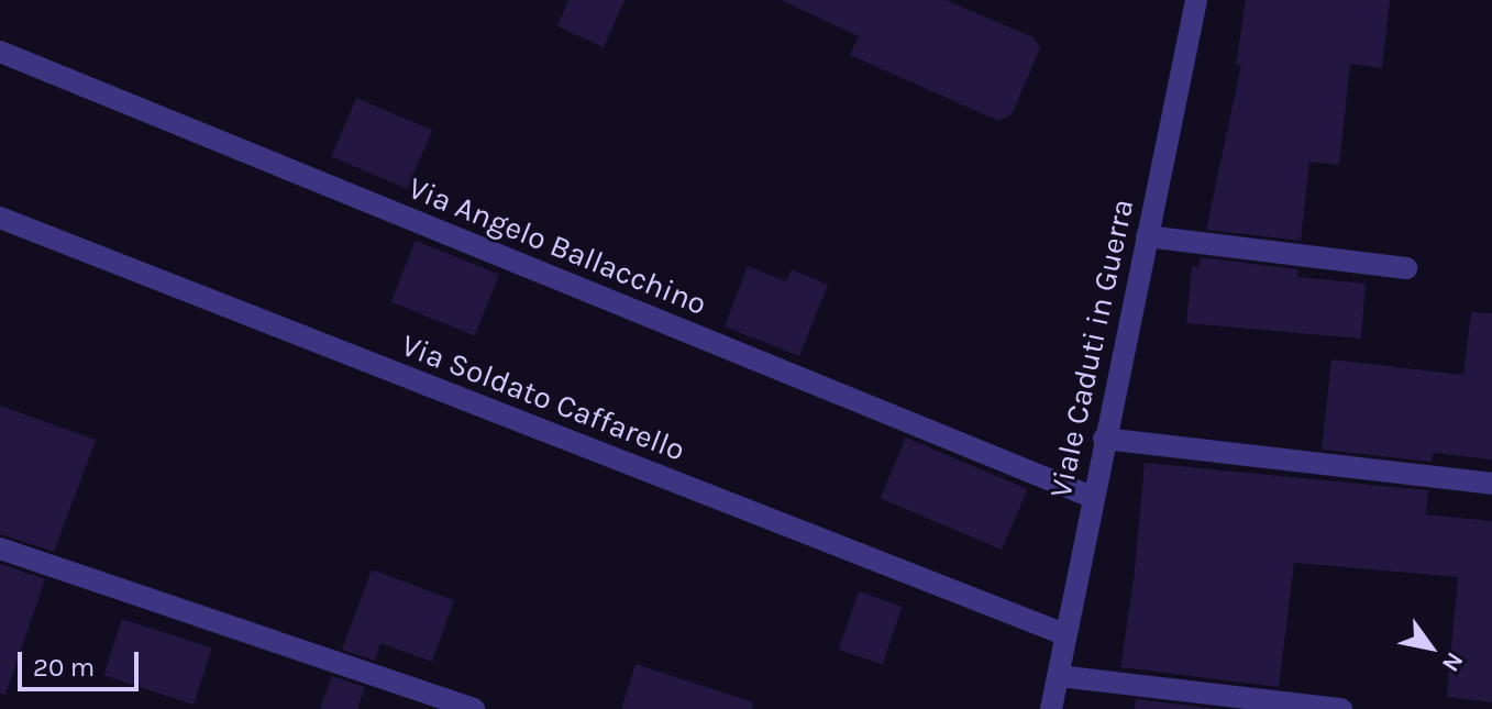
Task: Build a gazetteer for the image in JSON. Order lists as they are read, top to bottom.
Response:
{
  "streets": {
    "street": ["Via Angelo Ballacchino", "Viale Caduti in Guerra", "Via Soldato Caffarello"]
  },
  "crossings": [
    ["Via Angelo Ballacchino", "Viale Caduti in Guerra"],
    ["Viale Caduti in Guerra", "Via Soldato Caffarello"]
  ],
  "scale_bar": "20 m",
  "north": "bottom right"
}
